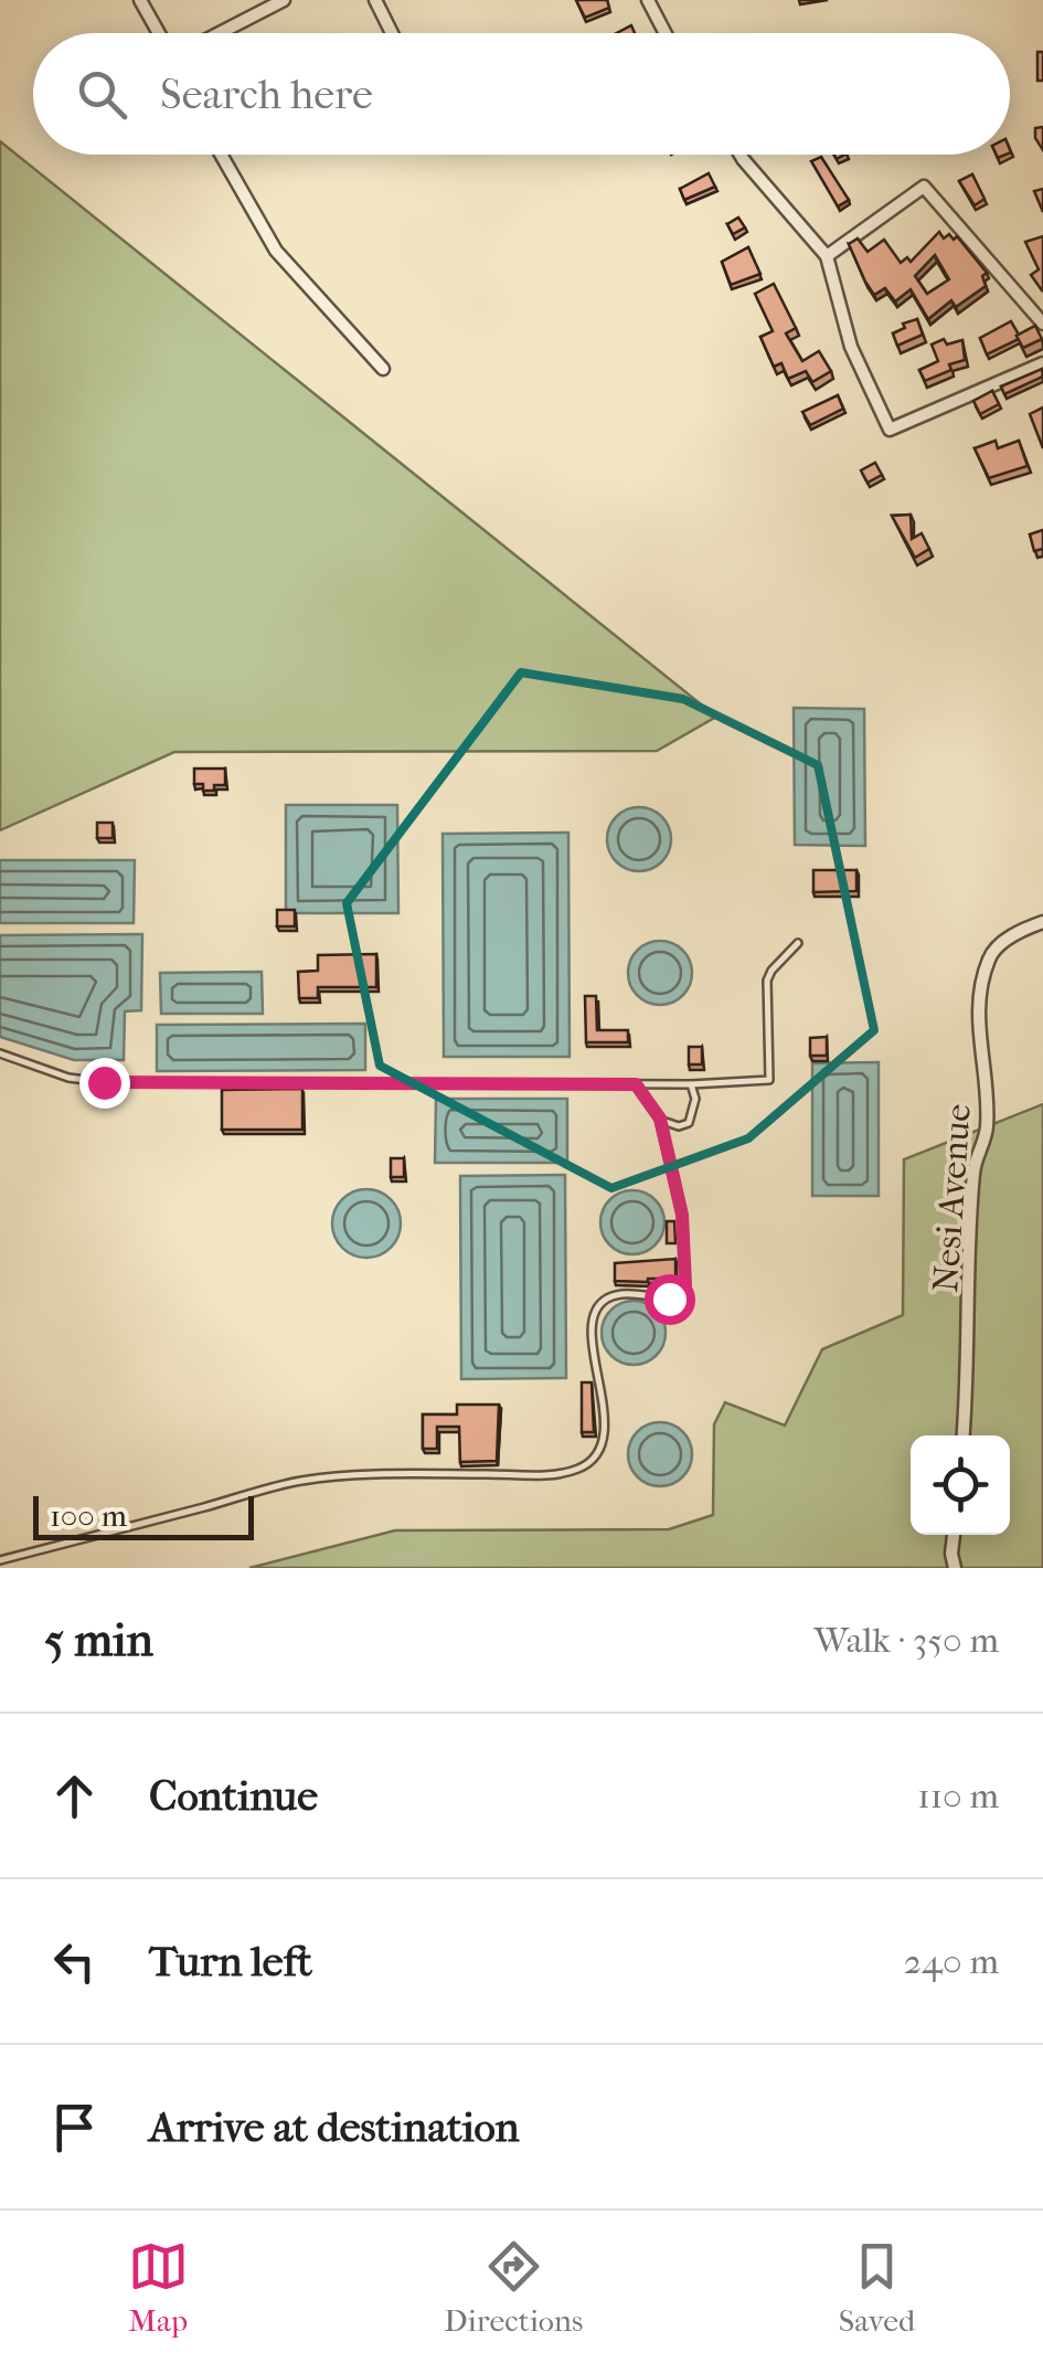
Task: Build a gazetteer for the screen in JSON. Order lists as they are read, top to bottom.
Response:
{
  "streets": {
    "street": ["Nesi Avenue"]
  },
  "scale_bar": "100 m",
  "page": {
    "search": "Search here",
    "scale": "100 m",
    "heading": ["5 min", "Walk · 350 m"],
    "list": [
      ["Continue", "110 m"],
      ["Turn left", "240 m"],
      "Arrive at destination"
    ],
    "nav": ["Map", "Directions", "Saved"]
  }
}
